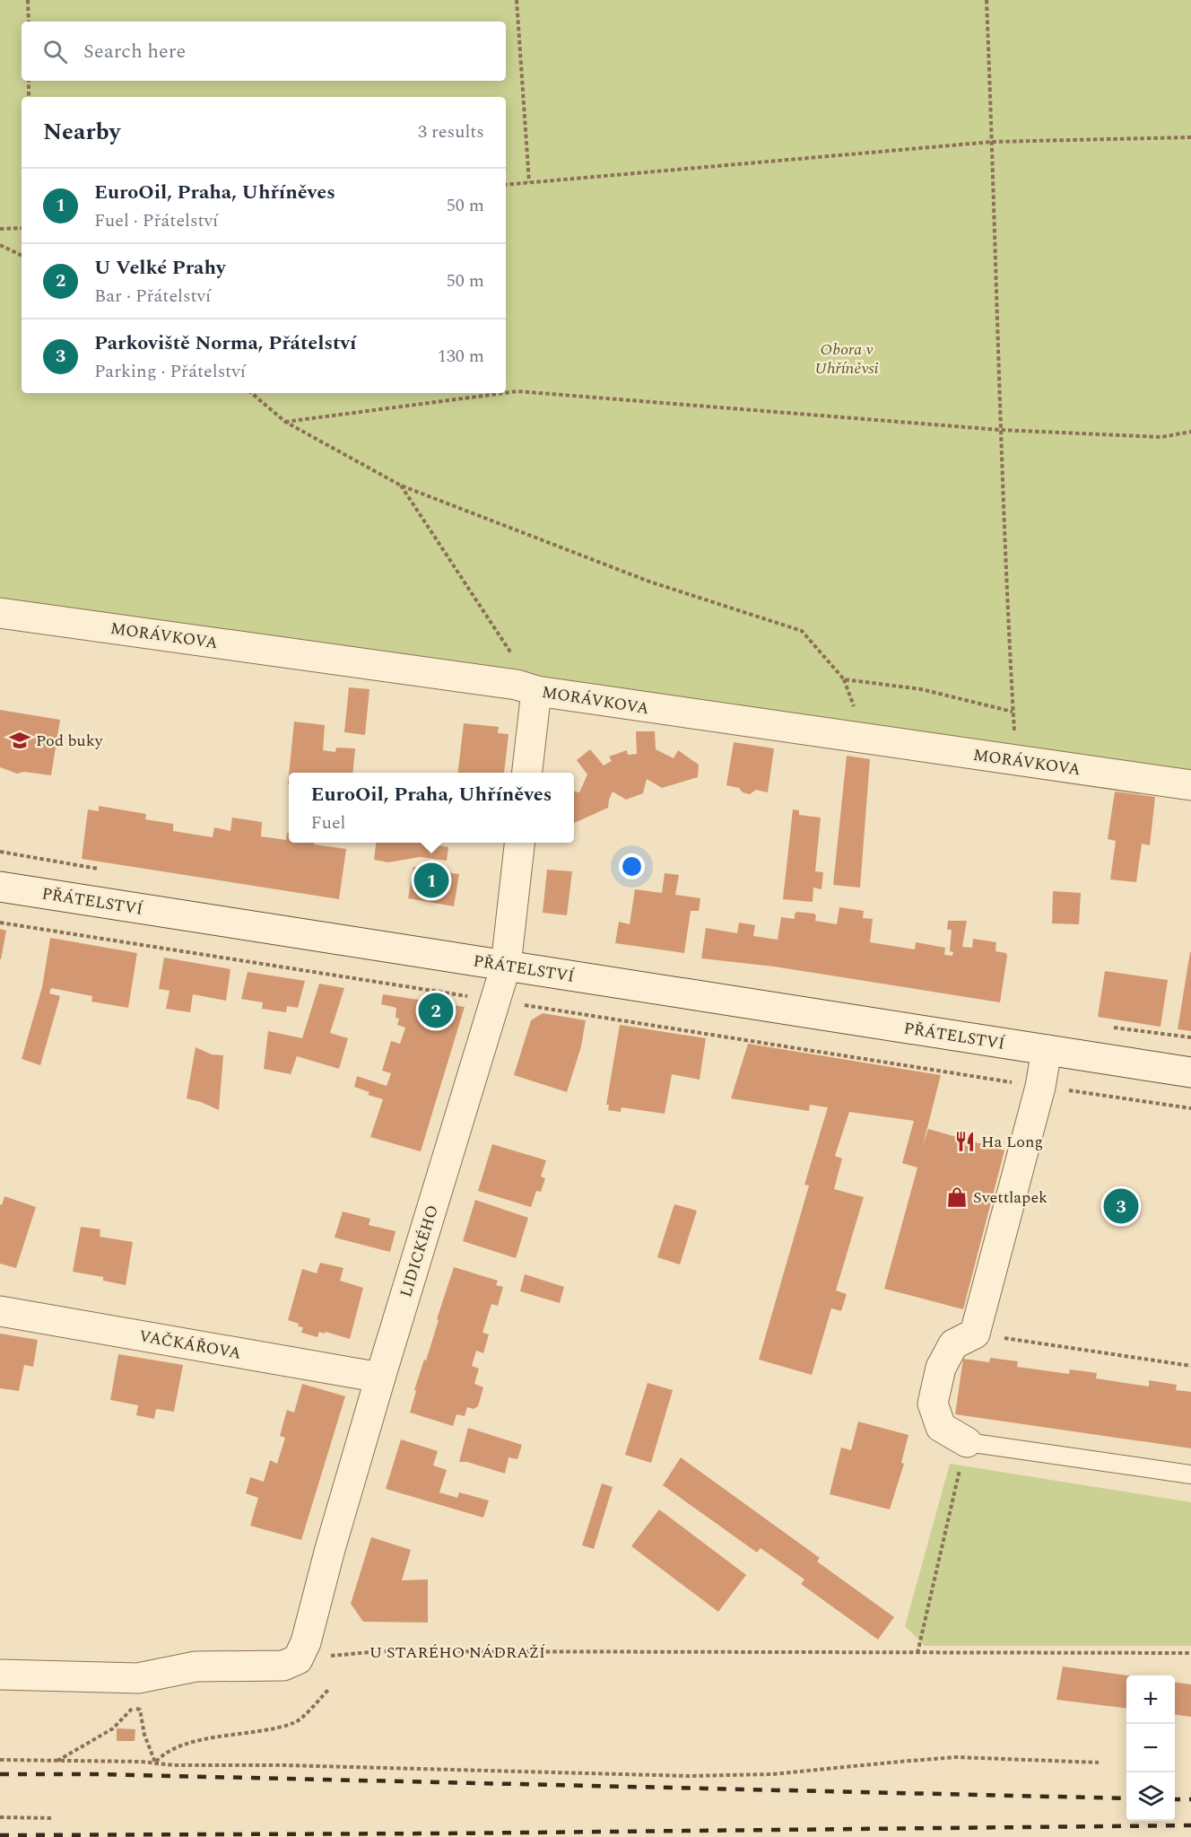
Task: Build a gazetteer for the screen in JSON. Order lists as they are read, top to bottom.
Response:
{
  "streets": {
    "street": [
      "MORÁVKOVA",
      "PŘÁTELSTVÍ",
      "LIDICKÉHO",
      "VAČKÁŘOVA"
    ],
    "path": ["U STARÉHO NÁDRAŽÍ"]
  },
  "crossings": [
    ["PŘÁTELSTVÍ", "LIDICKÉHO"],
    ["LIDICKÉHO", "VAČKÁŘOVA"],
    ["LIDICKÉHO", "U STARÉHO NÁDRAŽÍ"]
  ],
  "parks": ["Obora v Uhříněvsi"],
  "places": {
    "school or university": ["Pod buky"],
    "restaurant": ["Ha Long"],
    "shop": ["Svettlapek"]
  },
  "page": {
    "search": "Search here",
    "heading": ["Nearby", "3 results"],
    "list": [
      {
        "mark": "1",
        "name": "EuroOil, Praha, Uhříněves",
        "note": "Fuel · Přátelství",
        "value": "50 m"
      },
      {
        "mark": "2",
        "name": "U Velké Prahy",
        "note": "Bar · Přátelství",
        "value": "50 m"
      },
      {
        "mark": "3",
        "name": "Parkoviště Norma, Přátelství",
        "note": "Parking · Přátelství",
        "value": "130 m"
      }
    ],
    "popup": ["EuroOil, Praha, Uhříněves", "Fuel"],
    "pins": ["1", "2", "3"],
    "map_buttons": ["+", "−"]
  }
}
